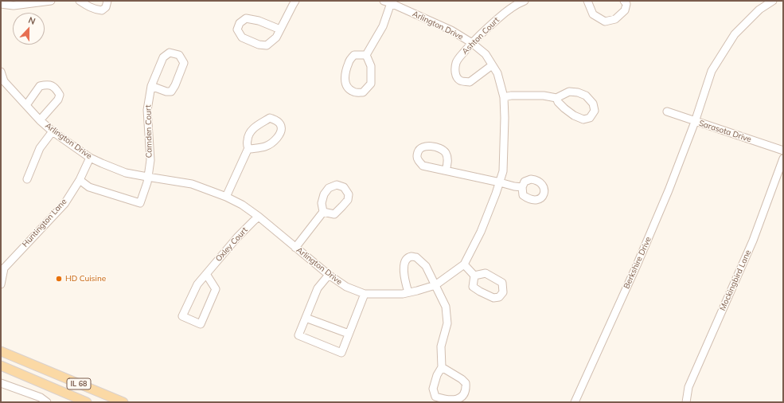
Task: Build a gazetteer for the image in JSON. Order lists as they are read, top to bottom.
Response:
{
  "streets": {
    "main road": ["IL 68"],
    "street": [
      "Arlington Drive",
      "Ashton Court",
      "Camden Court",
      "Sarasota Drive",
      "Huntington Lane",
      "Oxley Court",
      "Berkshire Drive",
      "Mockingbird Lane"
    ]
  },
  "crossings": [
    ["Arlington Drive", "Ashton Court"],
    ["Arlington Drive", "Camden Court"],
    ["Arlington Drive", "Huntington Lane"],
    ["Arlington Drive", "Oxley Court"],
    ["Camden Court", "Huntington Lane"],
    ["Sarasota Drive", "Berkshire Drive"]
  ],
  "places": ["HD Cuisine"],
  "north": "top"
}
